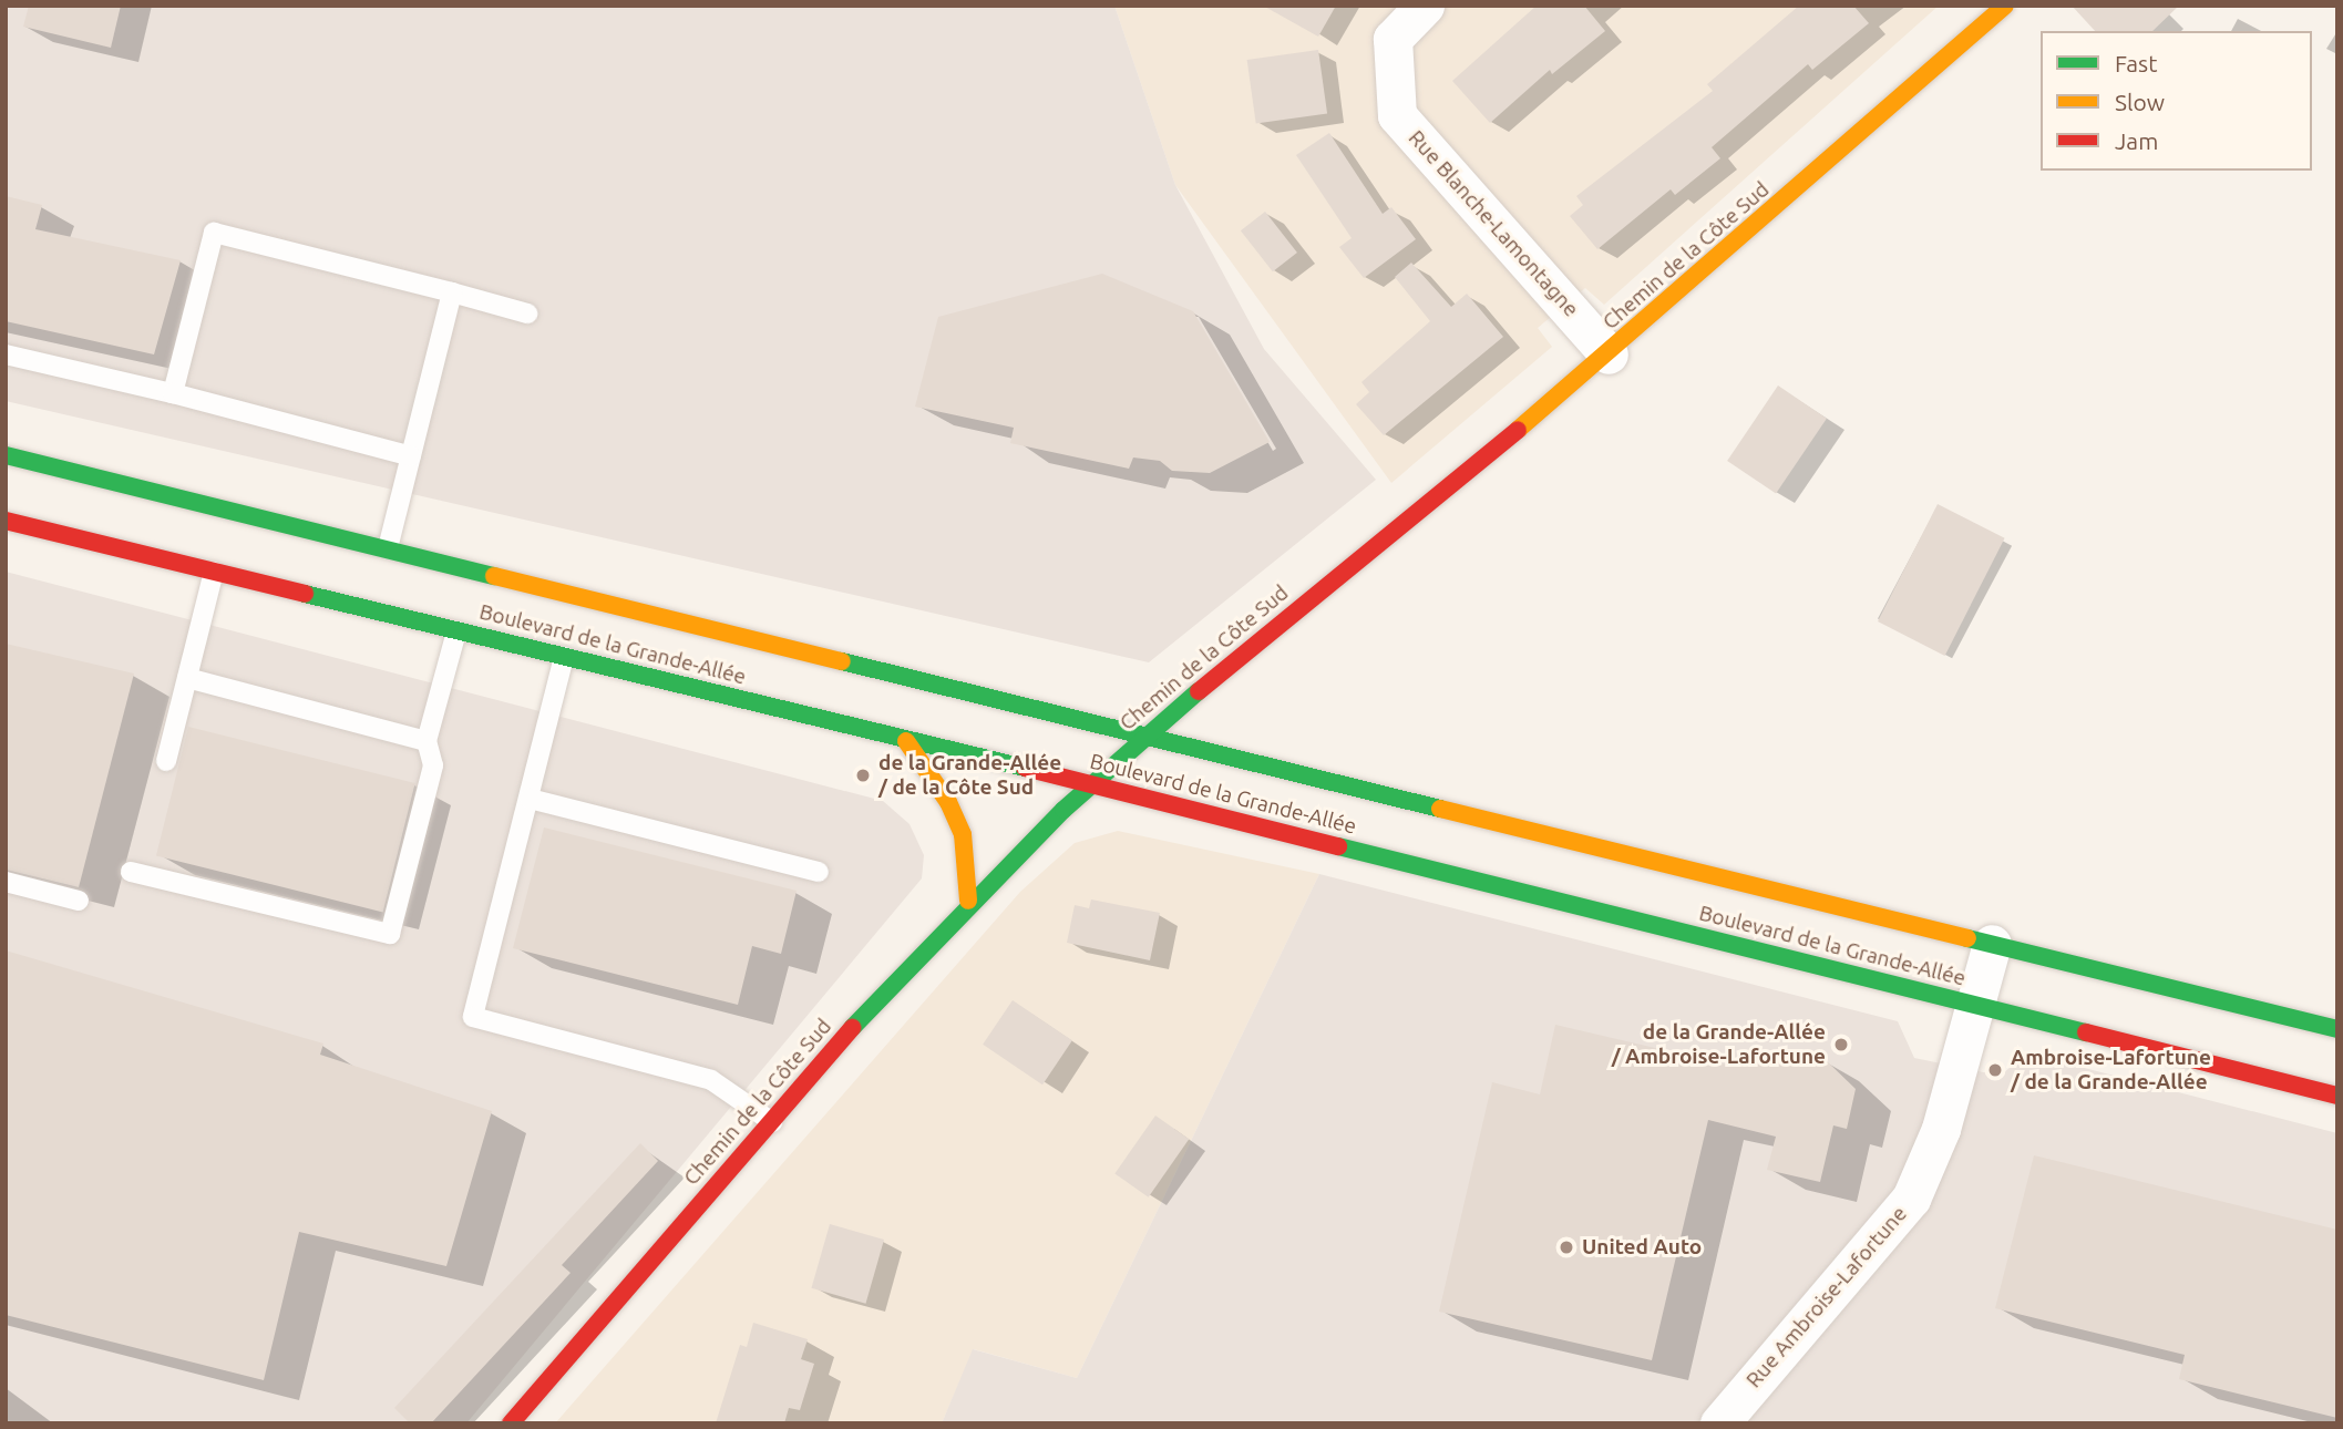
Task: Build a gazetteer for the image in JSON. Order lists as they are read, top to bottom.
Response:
{
  "streets": {
    "street": [
      "Rue Blanche-Lamontagne",
      "Chemin de la Côte Sud",
      "Boulevard de la Grande-Allée",
      "Rue Ambroise-Lafortune"
    ]
  },
  "crossings": [
    ["Rue Blanche-Lamontagne", "Chemin de la Côte Sud"],
    ["Chemin de la Côte Sud", "Boulevard de la Grande-Allée"],
    ["Boulevard de la Grande-Allée", "Rue Ambroise-Lafortune"]
  ],
  "places": [
    "de la Grande-Allée / de la Côte Sud",
    "de la Grande-Allée / Ambroise-Lafortune",
    "Ambroise-Lafortune / de la Grande-Allée",
    "United Auto"
  ],
  "legend": ["Fast", "Slow", "Jam"]
}
